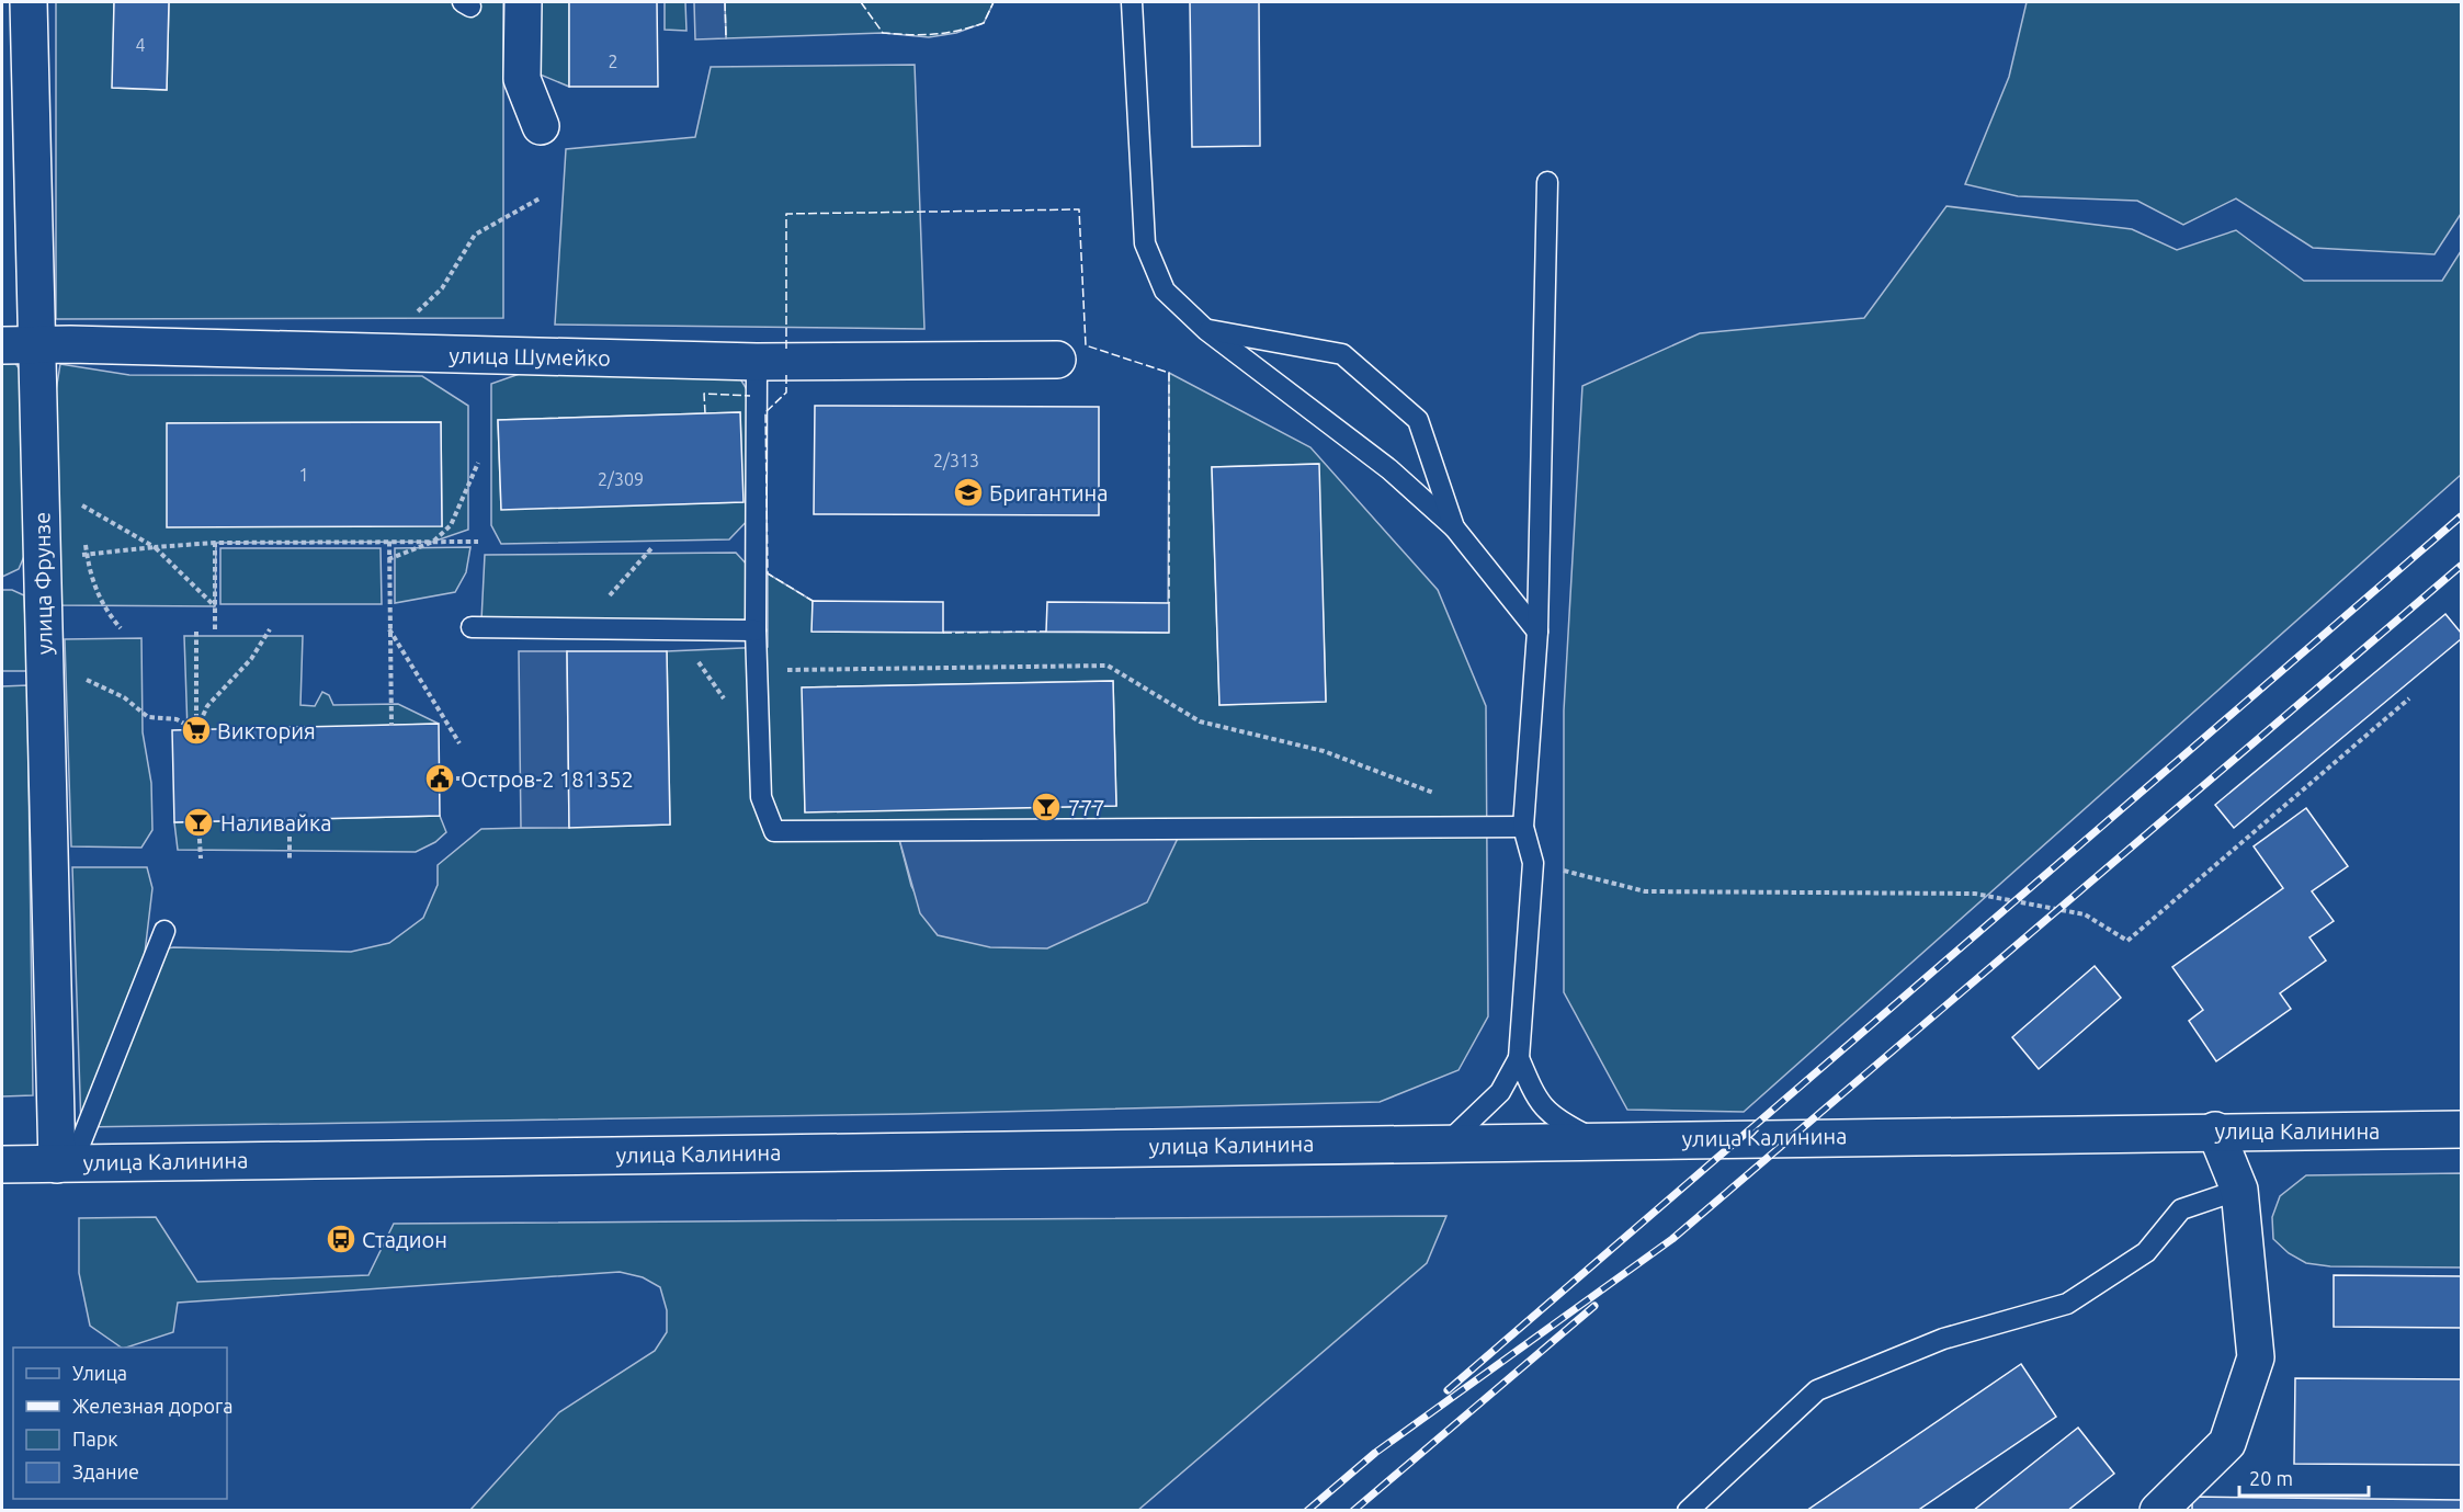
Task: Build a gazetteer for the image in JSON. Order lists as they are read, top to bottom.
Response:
{
  "streets": {
    "street": ["улица Шумейко", "улица Фрунзе", "улица Калинина"]
  },
  "crossings": [
    ["улица Шумейко", "улица Фрунзе"],
    ["улица Фрунзе", "улица Калинина"]
  ],
  "places": {
    "school or university": ["Бригантина"],
    "supermarket": ["Виктория"],
    "public building": ["Остров-2 181352"],
    "bar": ["777", "Наливайка"],
    "bus stop": ["Стадион"]
  },
  "house_numbers": [
    "4",
    "2",
    "2/313",
    "1",
    "2/309"
  ],
  "legend": [
    "Улица",
    "Железная дорога",
    "Парк",
    "Здание"
  ],
  "scale_bar": "20 m"
}
